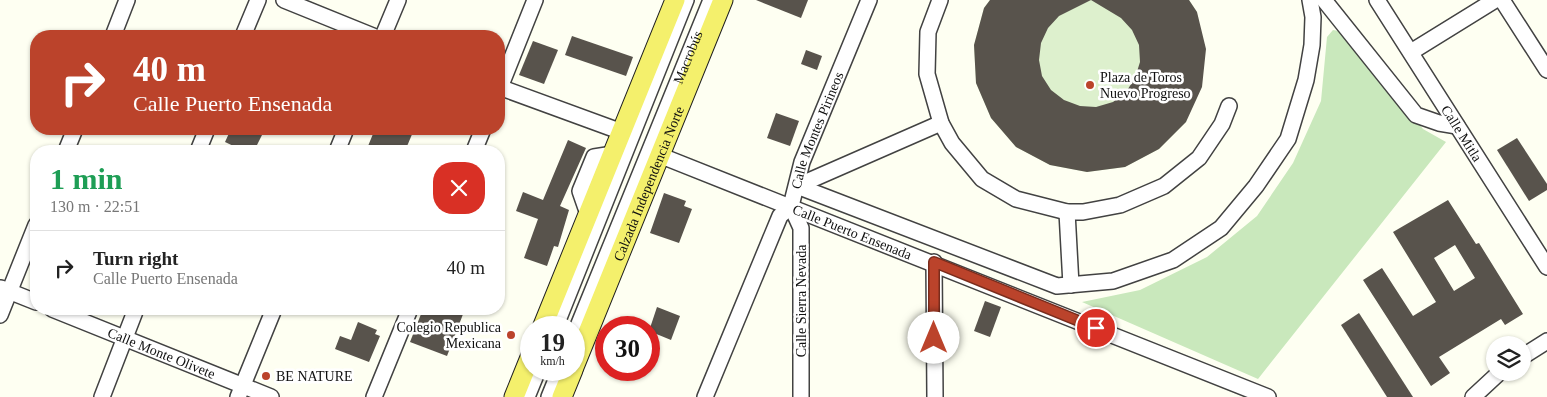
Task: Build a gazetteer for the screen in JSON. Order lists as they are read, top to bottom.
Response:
{
  "streets": {
    "main road": ["Calzada Independencia Norte"],
    "street": [
      "Macrobús",
      "Calle Montes Pirineos",
      "Calle Mitla",
      "Calle Puerto Ensenada",
      "Calle Sierra Nevada",
      "Calle Monte Olivete"
    ]
  },
  "crossings": [
    ["Calle Montes Pirineos", "Calle Puerto Ensenada"],
    ["Calle Montes Pirineos", "Calle Sierra Nevada"],
    ["Calzada Independencia Norte", "Calle Puerto Ensenada"],
    ["Calle Puerto Ensenada", "Calle Sierra Nevada"]
  ],
  "places": ["Plaza de Toros Nuevo Progreso", "Colegio Republica Mexicana", "BE NATURE"],
  "page": {
    "turn": ["40 m", "Calle Puerto Ensenada"],
    "heading": ["1 min", "130 m · 22:51"],
    "list": [
      {
        "name": "Turn right",
        "note": "Calle Puerto Ensenada",
        "value": "40 m"
      }
    ],
    "speed": "19 km/h",
    "limit": "30"
  }
}
